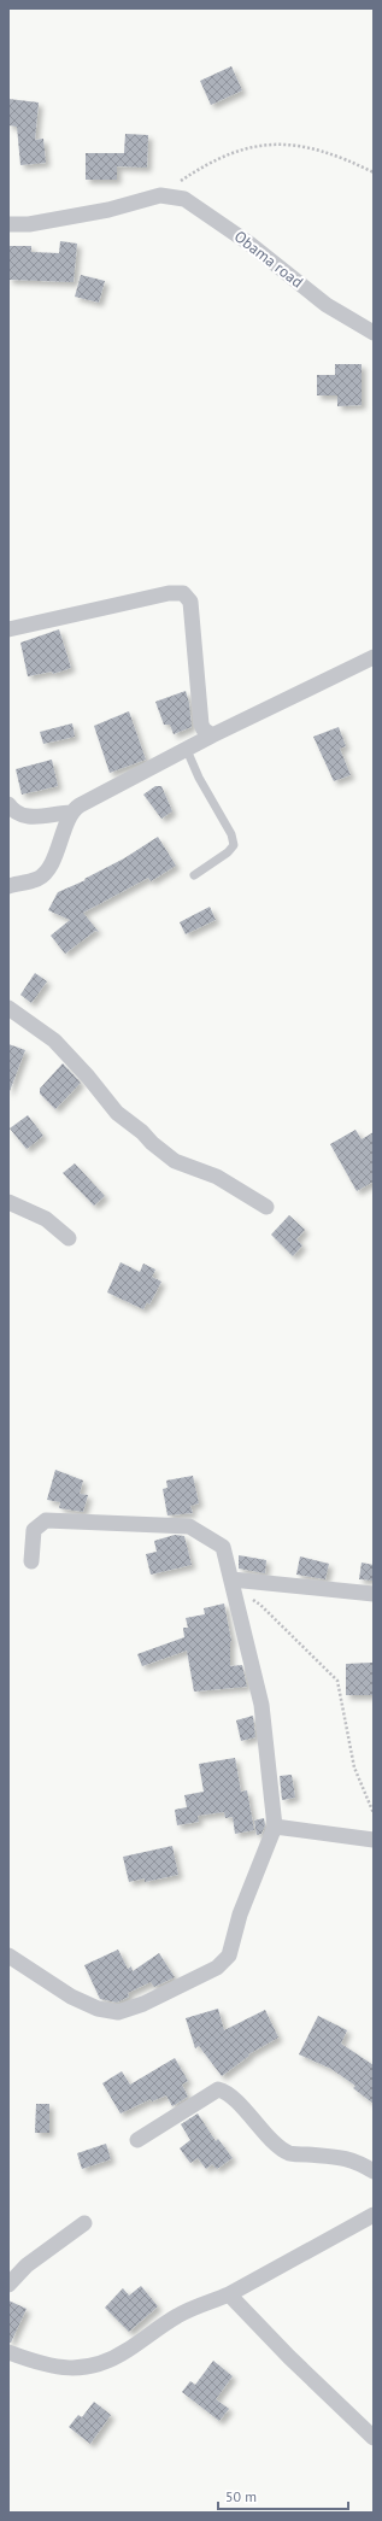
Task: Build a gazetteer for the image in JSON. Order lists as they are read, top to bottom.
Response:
{
  "streets": {
    "street": ["Obama road"]
  },
  "scale_bar": "50 m"
}
